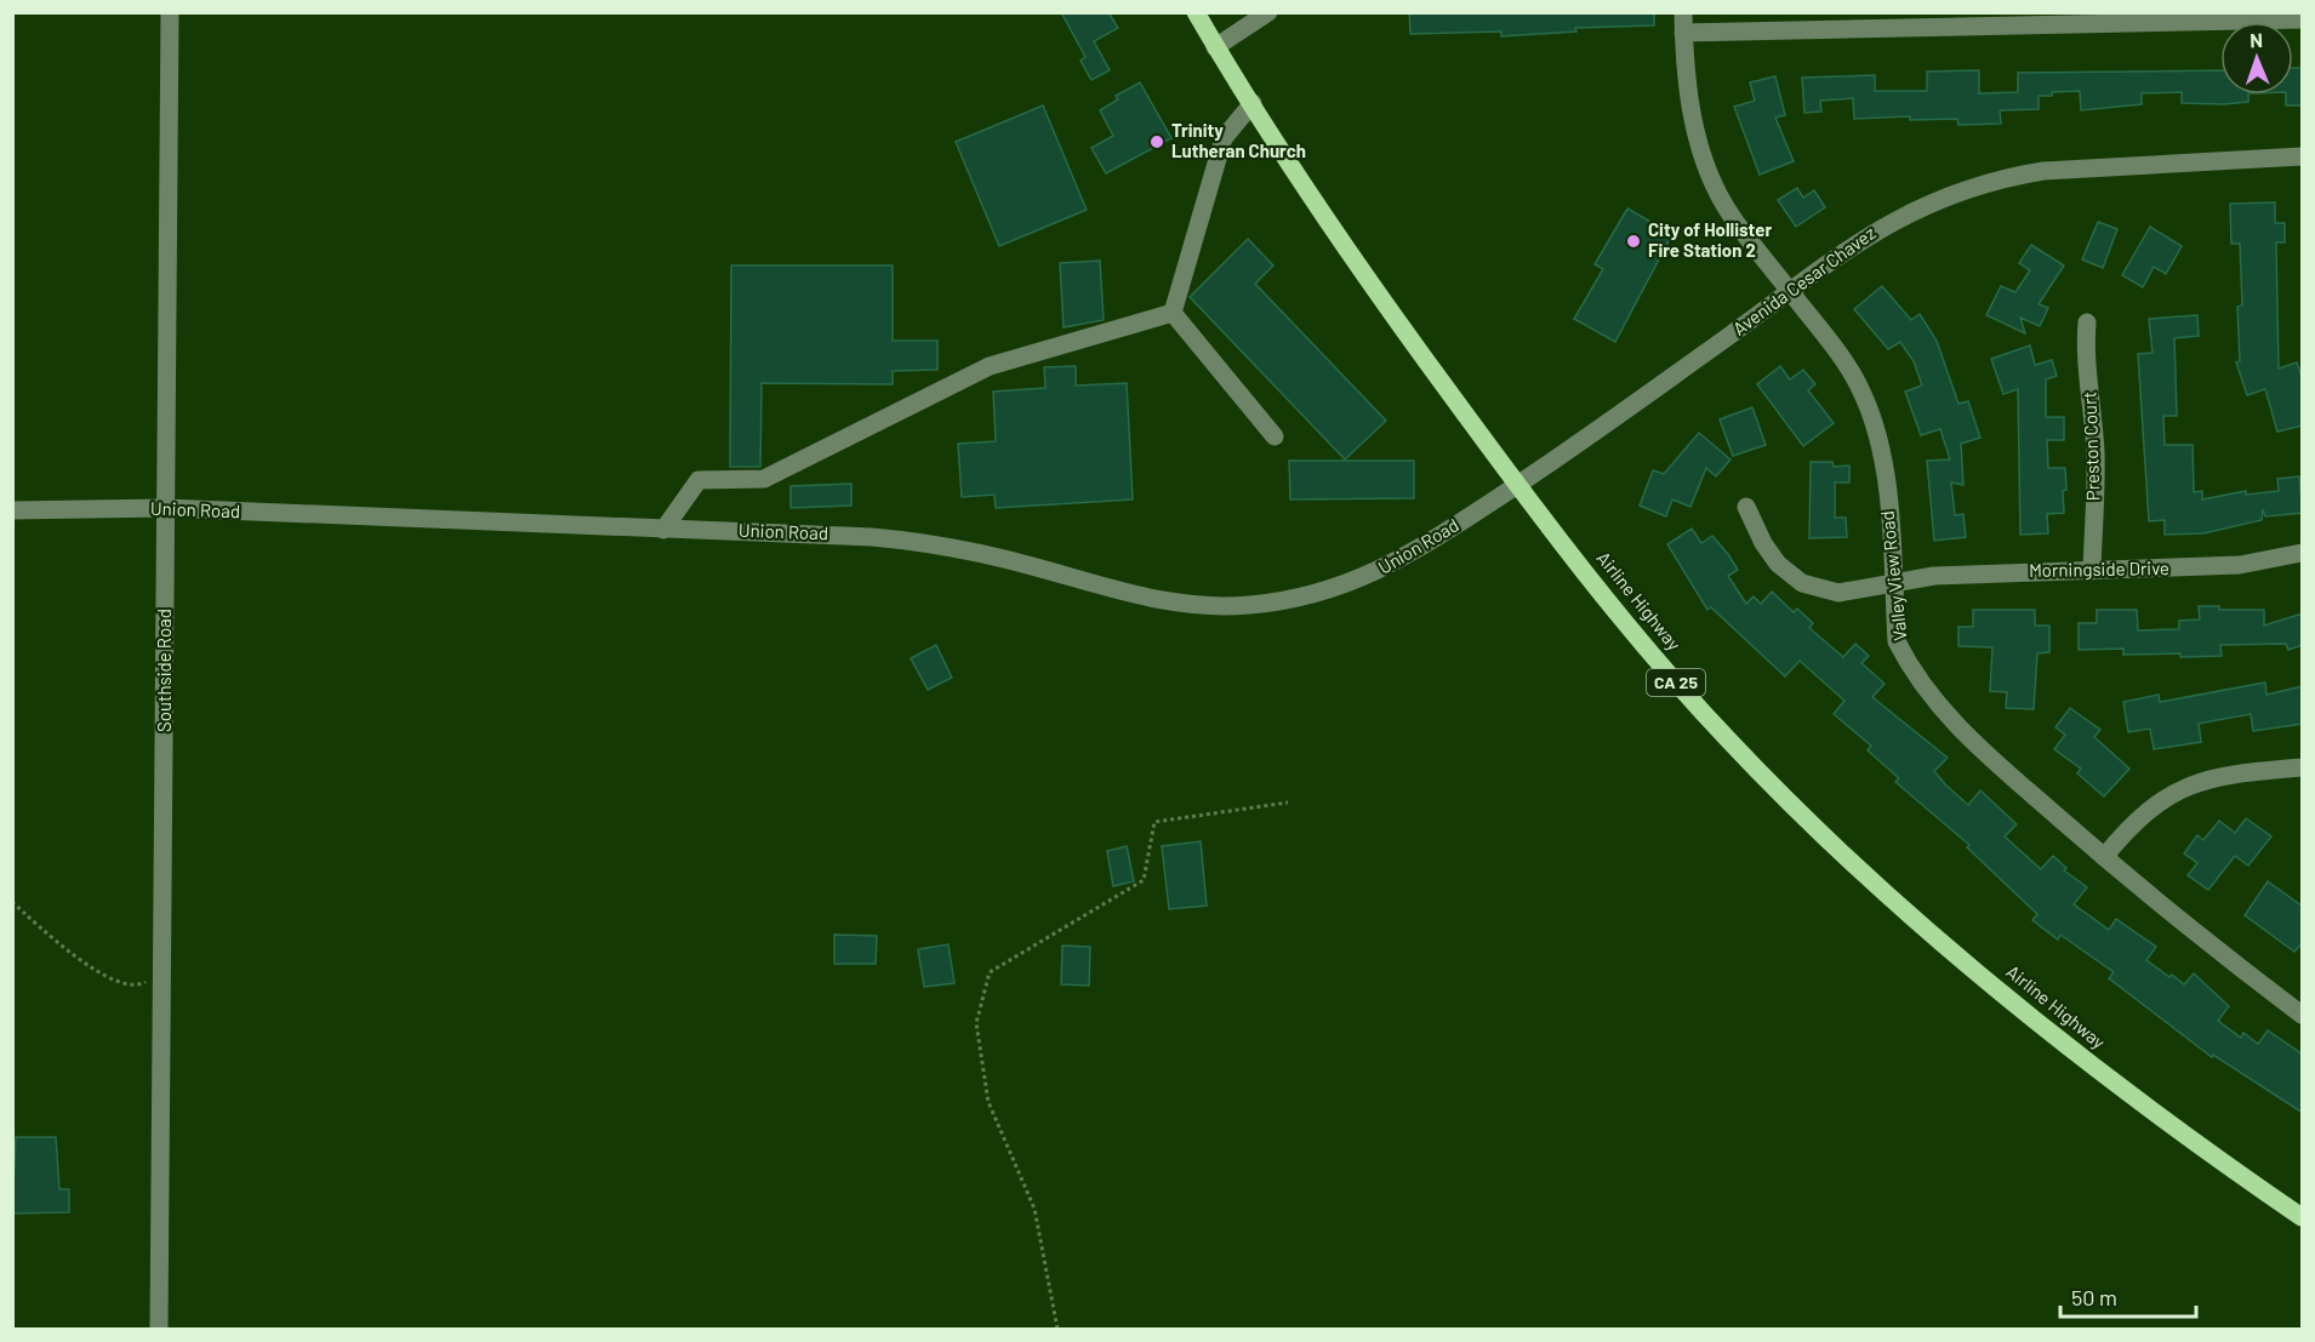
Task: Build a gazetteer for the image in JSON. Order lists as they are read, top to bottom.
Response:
{
  "streets": {
    "main road": ["Airline Highway", "CA 25"],
    "street": [
      "Avenida Cesar Chavez",
      "Preston Court",
      "Union Road",
      "Morningside Drive",
      "Valley View Road",
      "Southside Road"
    ]
  },
  "crossings": [
    ["Avenida Cesar Chavez", "Union Road"],
    ["Avenida Cesar Chavez", "Valley View Road"],
    ["Avenida Cesar Chavez", "Airline Highway"],
    ["Preston Court", "Morningside Drive"],
    ["Union Road", "Airline Highway"],
    ["Union Road", "Southside Road"],
    ["Morningside Drive", "Valley View Road"]
  ],
  "places": ["Trinity Lutheran Church", "City of Hollister Fire Station 2"],
  "scale_bar": "50 m",
  "north": "top"
}
